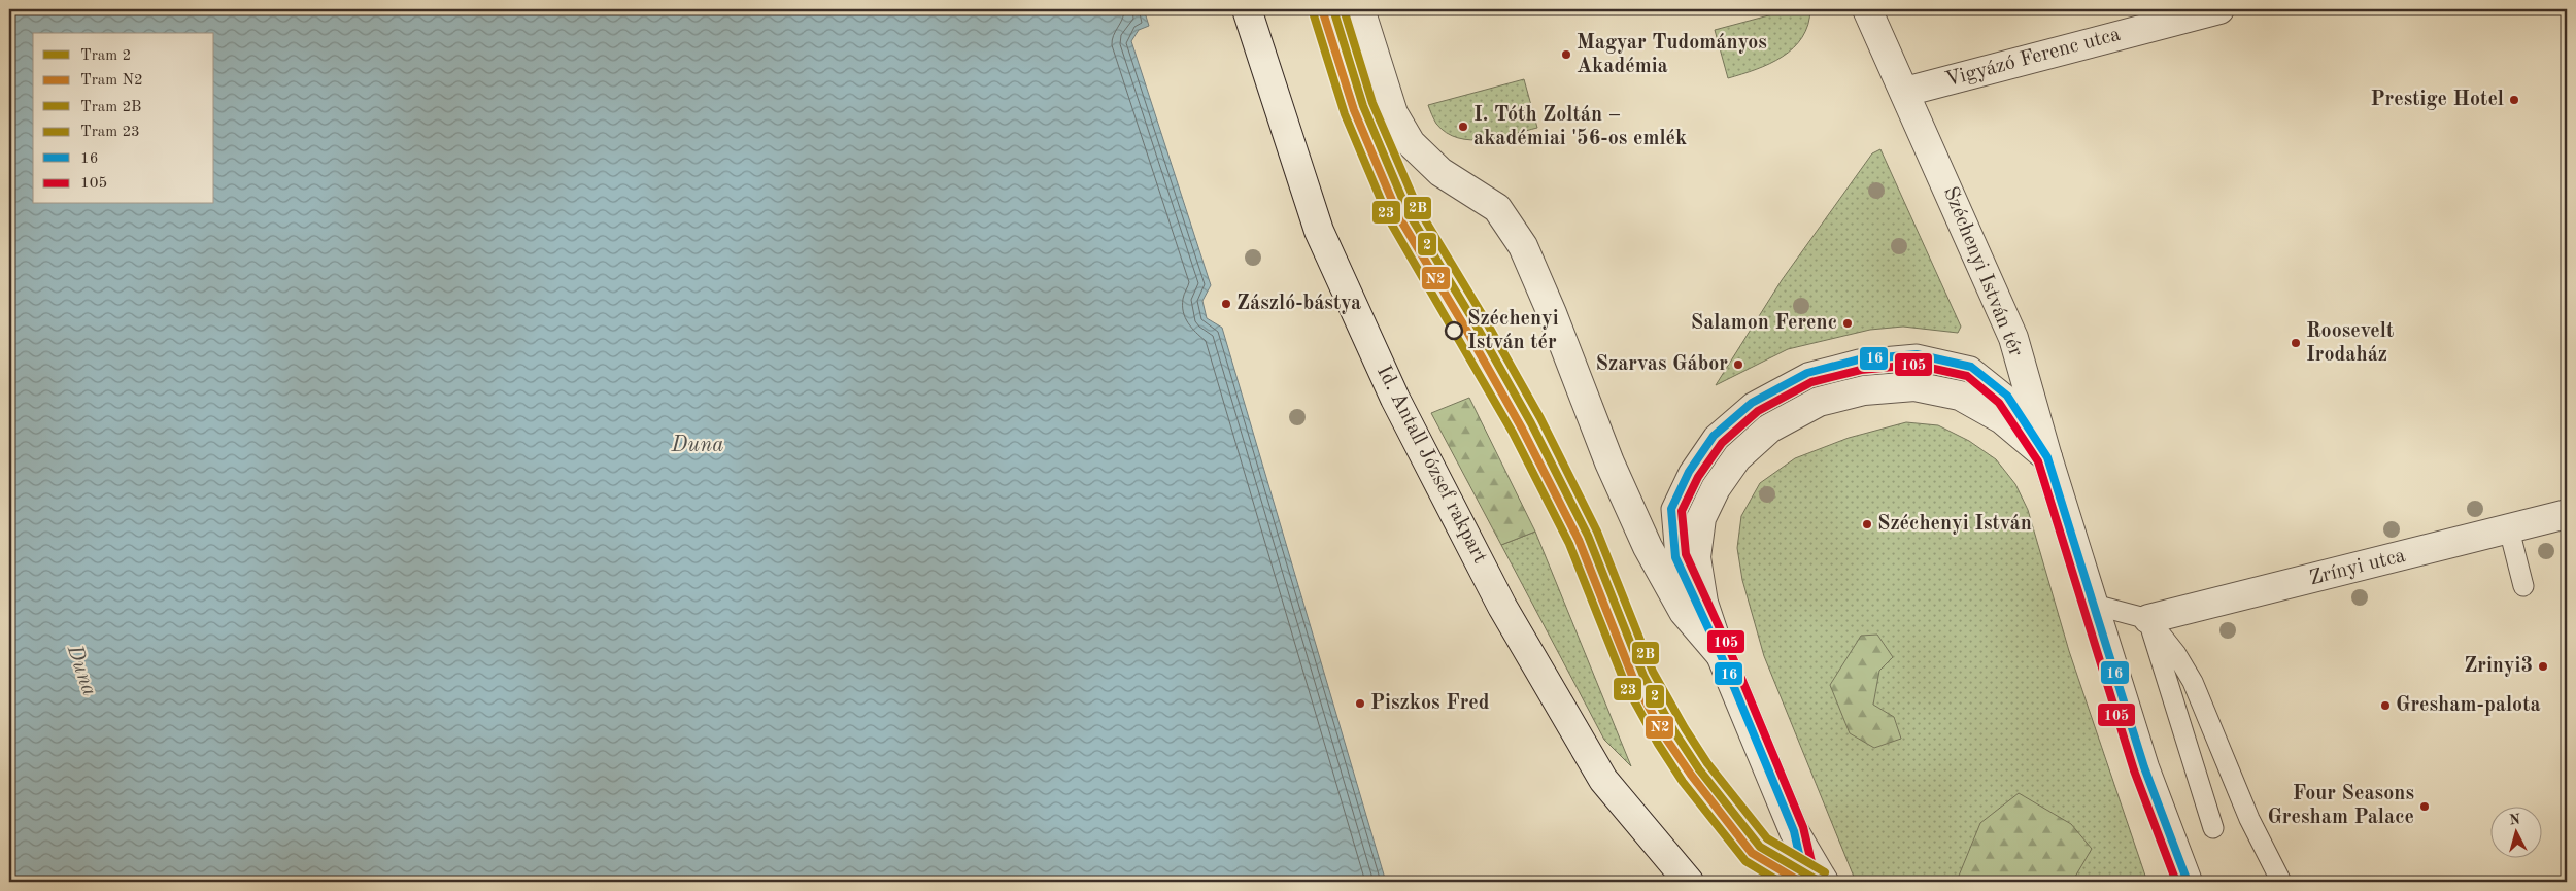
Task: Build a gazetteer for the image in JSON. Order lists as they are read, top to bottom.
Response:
{
  "streets": {
    "street": [
      "Vigyázó Ferenc utca",
      "Széchenyi István tér",
      "Id. Antall József rakpart",
      "Zrínyi utca"
    ]
  },
  "crossings": [
    ["Vigyázó Ferenc utca", "Széchenyi István tér"]
  ],
  "water": ["Duna"],
  "places": [
    "Magyar Tudományos Akadémia",
    "Prestige Hotel",
    "I. Tóth Zoltán – akadémiai '56-os emlék",
    "Zászló-bástya",
    "Salamon Ferenc",
    "Széchenyi István tér",
    "Roosevelt Irodaház",
    "Szarvas Gábor",
    "Széchenyi István",
    "Zrinyi3",
    "Piszkos Fred",
    "Gresham-palota",
    "Four Seasons Gresham Palace"
  ],
  "lines": [
    "tram line 2",
    "tram line 2B",
    "tram line N2",
    "tram line 23",
    "transit line 16",
    "transit line 105"
  ],
  "legend": [
    "Tram 2",
    "Tram N2",
    "Tram 2B",
    "Tram 23",
    "16",
    "105"
  ],
  "north": "top"
}
